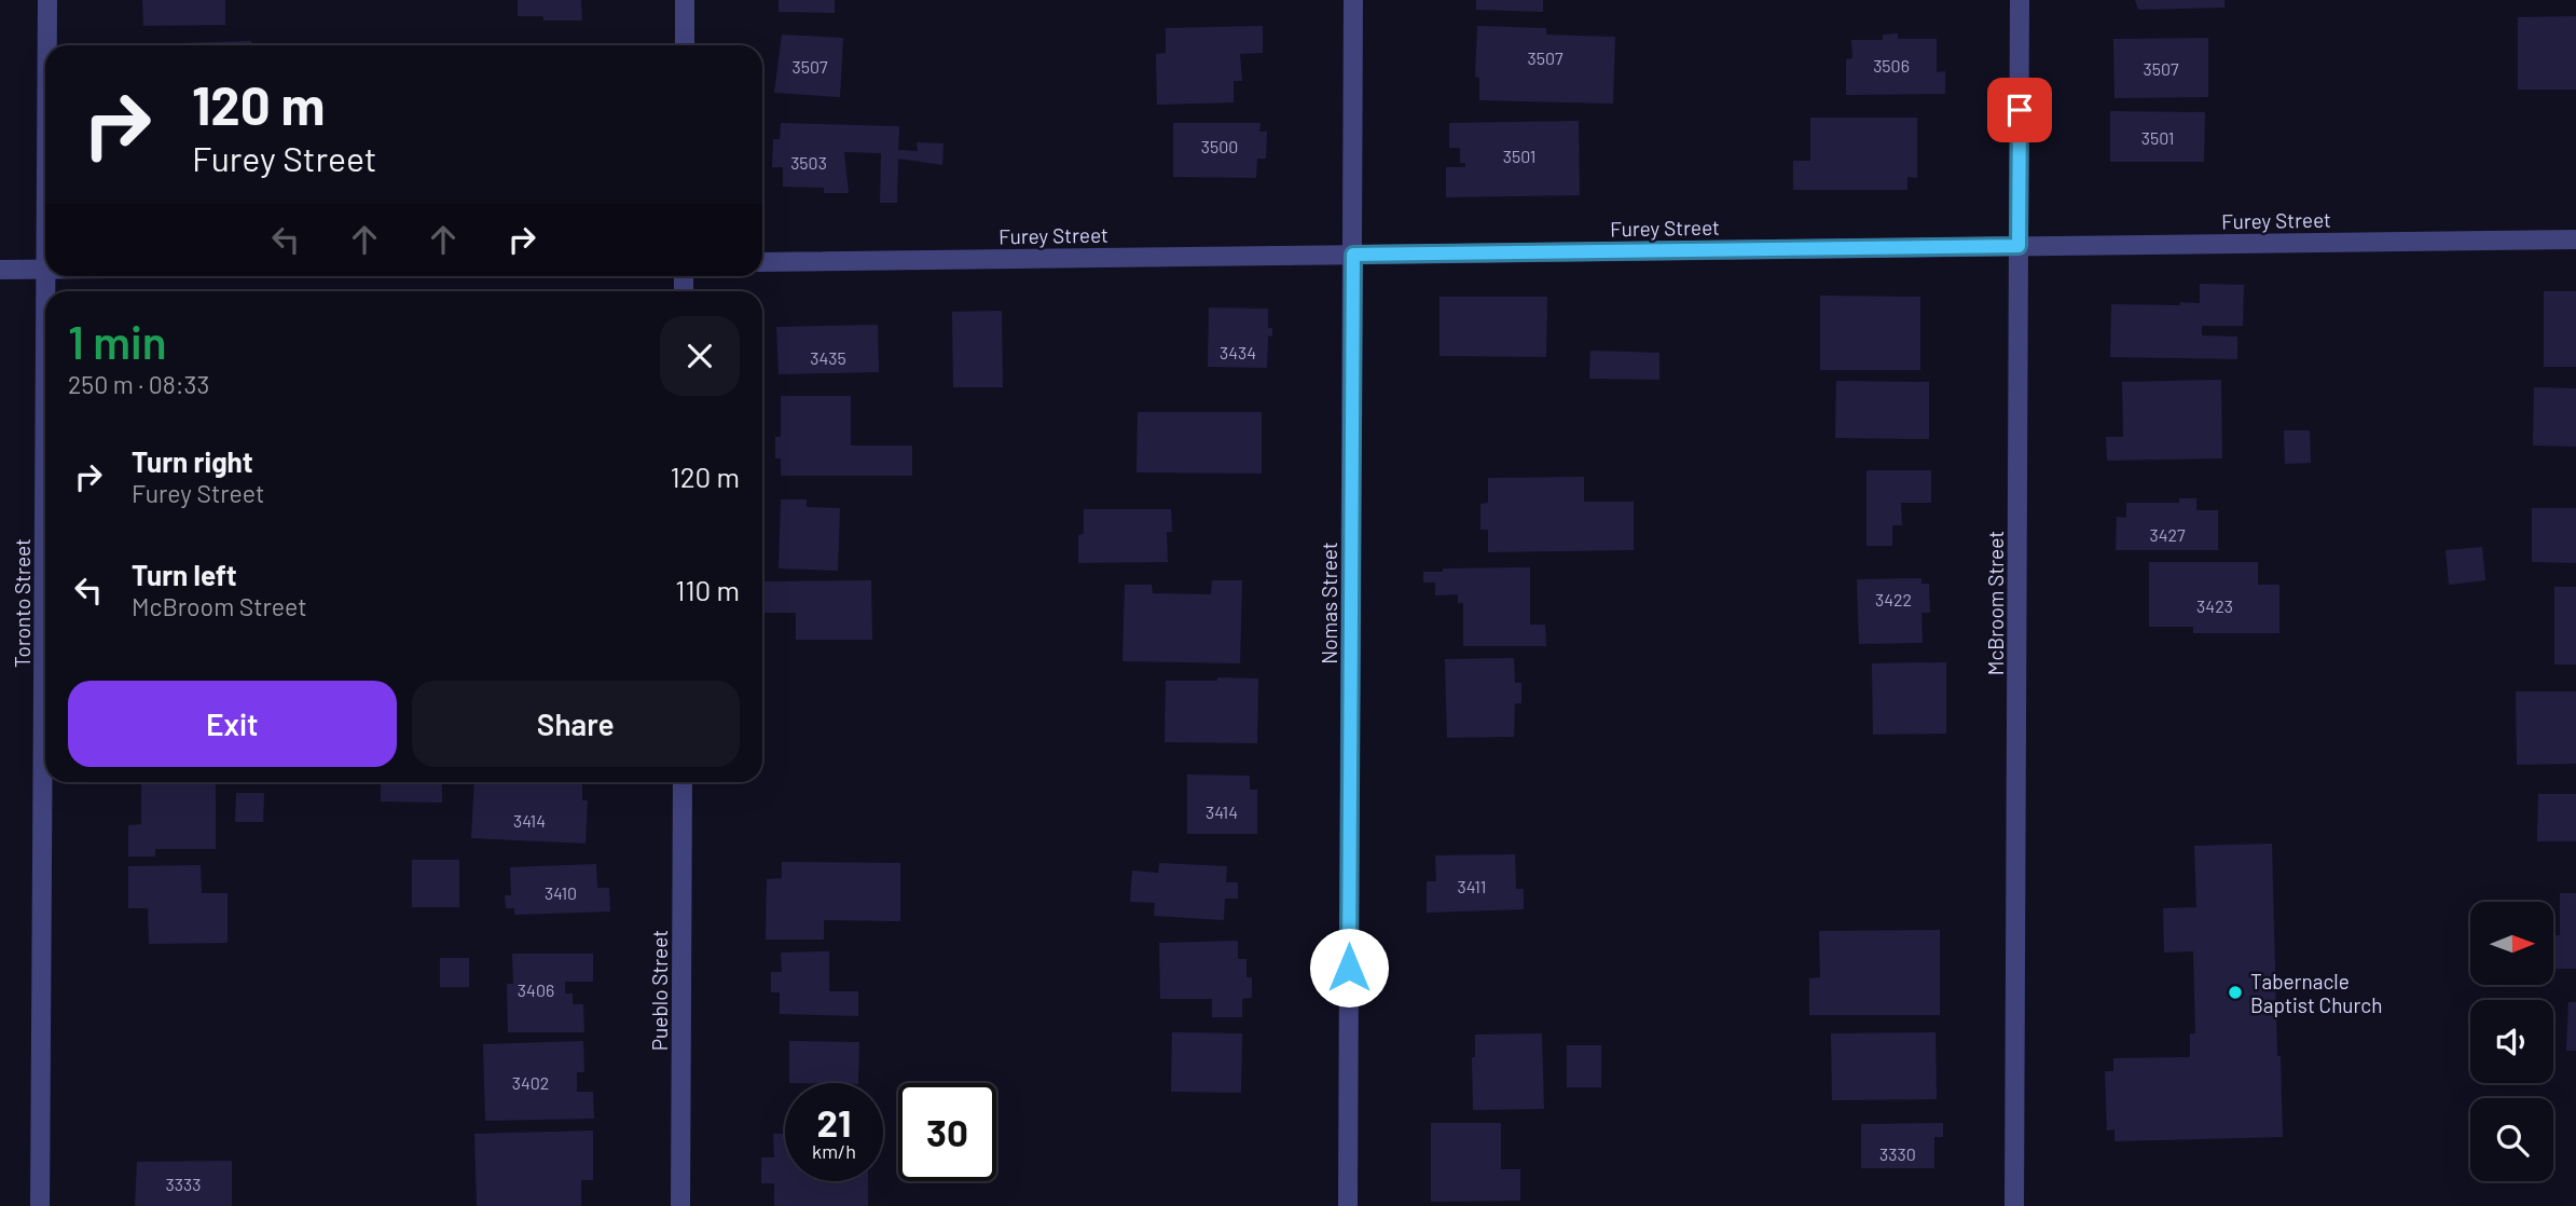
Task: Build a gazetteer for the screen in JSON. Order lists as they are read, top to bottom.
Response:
{
  "streets": {
    "street": [
      "Furey Street",
      "Toronto Street",
      "Nomas Street",
      "McBroom Street",
      "Pueblo Street"
    ]
  },
  "crossings": [
    ["Furey Street", "Nomas Street"],
    ["Furey Street", "McBroom Street"]
  ],
  "places": ["Tabernacle Baptist Church"],
  "house_numbers": [
    "3507",
    "3506",
    "3507",
    "3507",
    "3501",
    "3500",
    "3501",
    "3503",
    "3434",
    "3435",
    "3427",
    "3422",
    "3423",
    "3414",
    "3414",
    "3411",
    "3410",
    "3406",
    "3402",
    "3330",
    "3333"
  ],
  "north": "right",
  "page": {
    "turn": ["120 m", "Furey Street"],
    "heading": ["1 min", "250 m · 08:33"],
    "list": [
      {
        "name": "Turn right",
        "note": "Furey Street",
        "value": "120 m"
      },
      {
        "name": "Turn left",
        "note": "McBroom Street",
        "value": "110 m"
      }
    ],
    "buttons": ["Exit", "Share"],
    "speed": "21 km/h",
    "limit": "30"
  }
}
